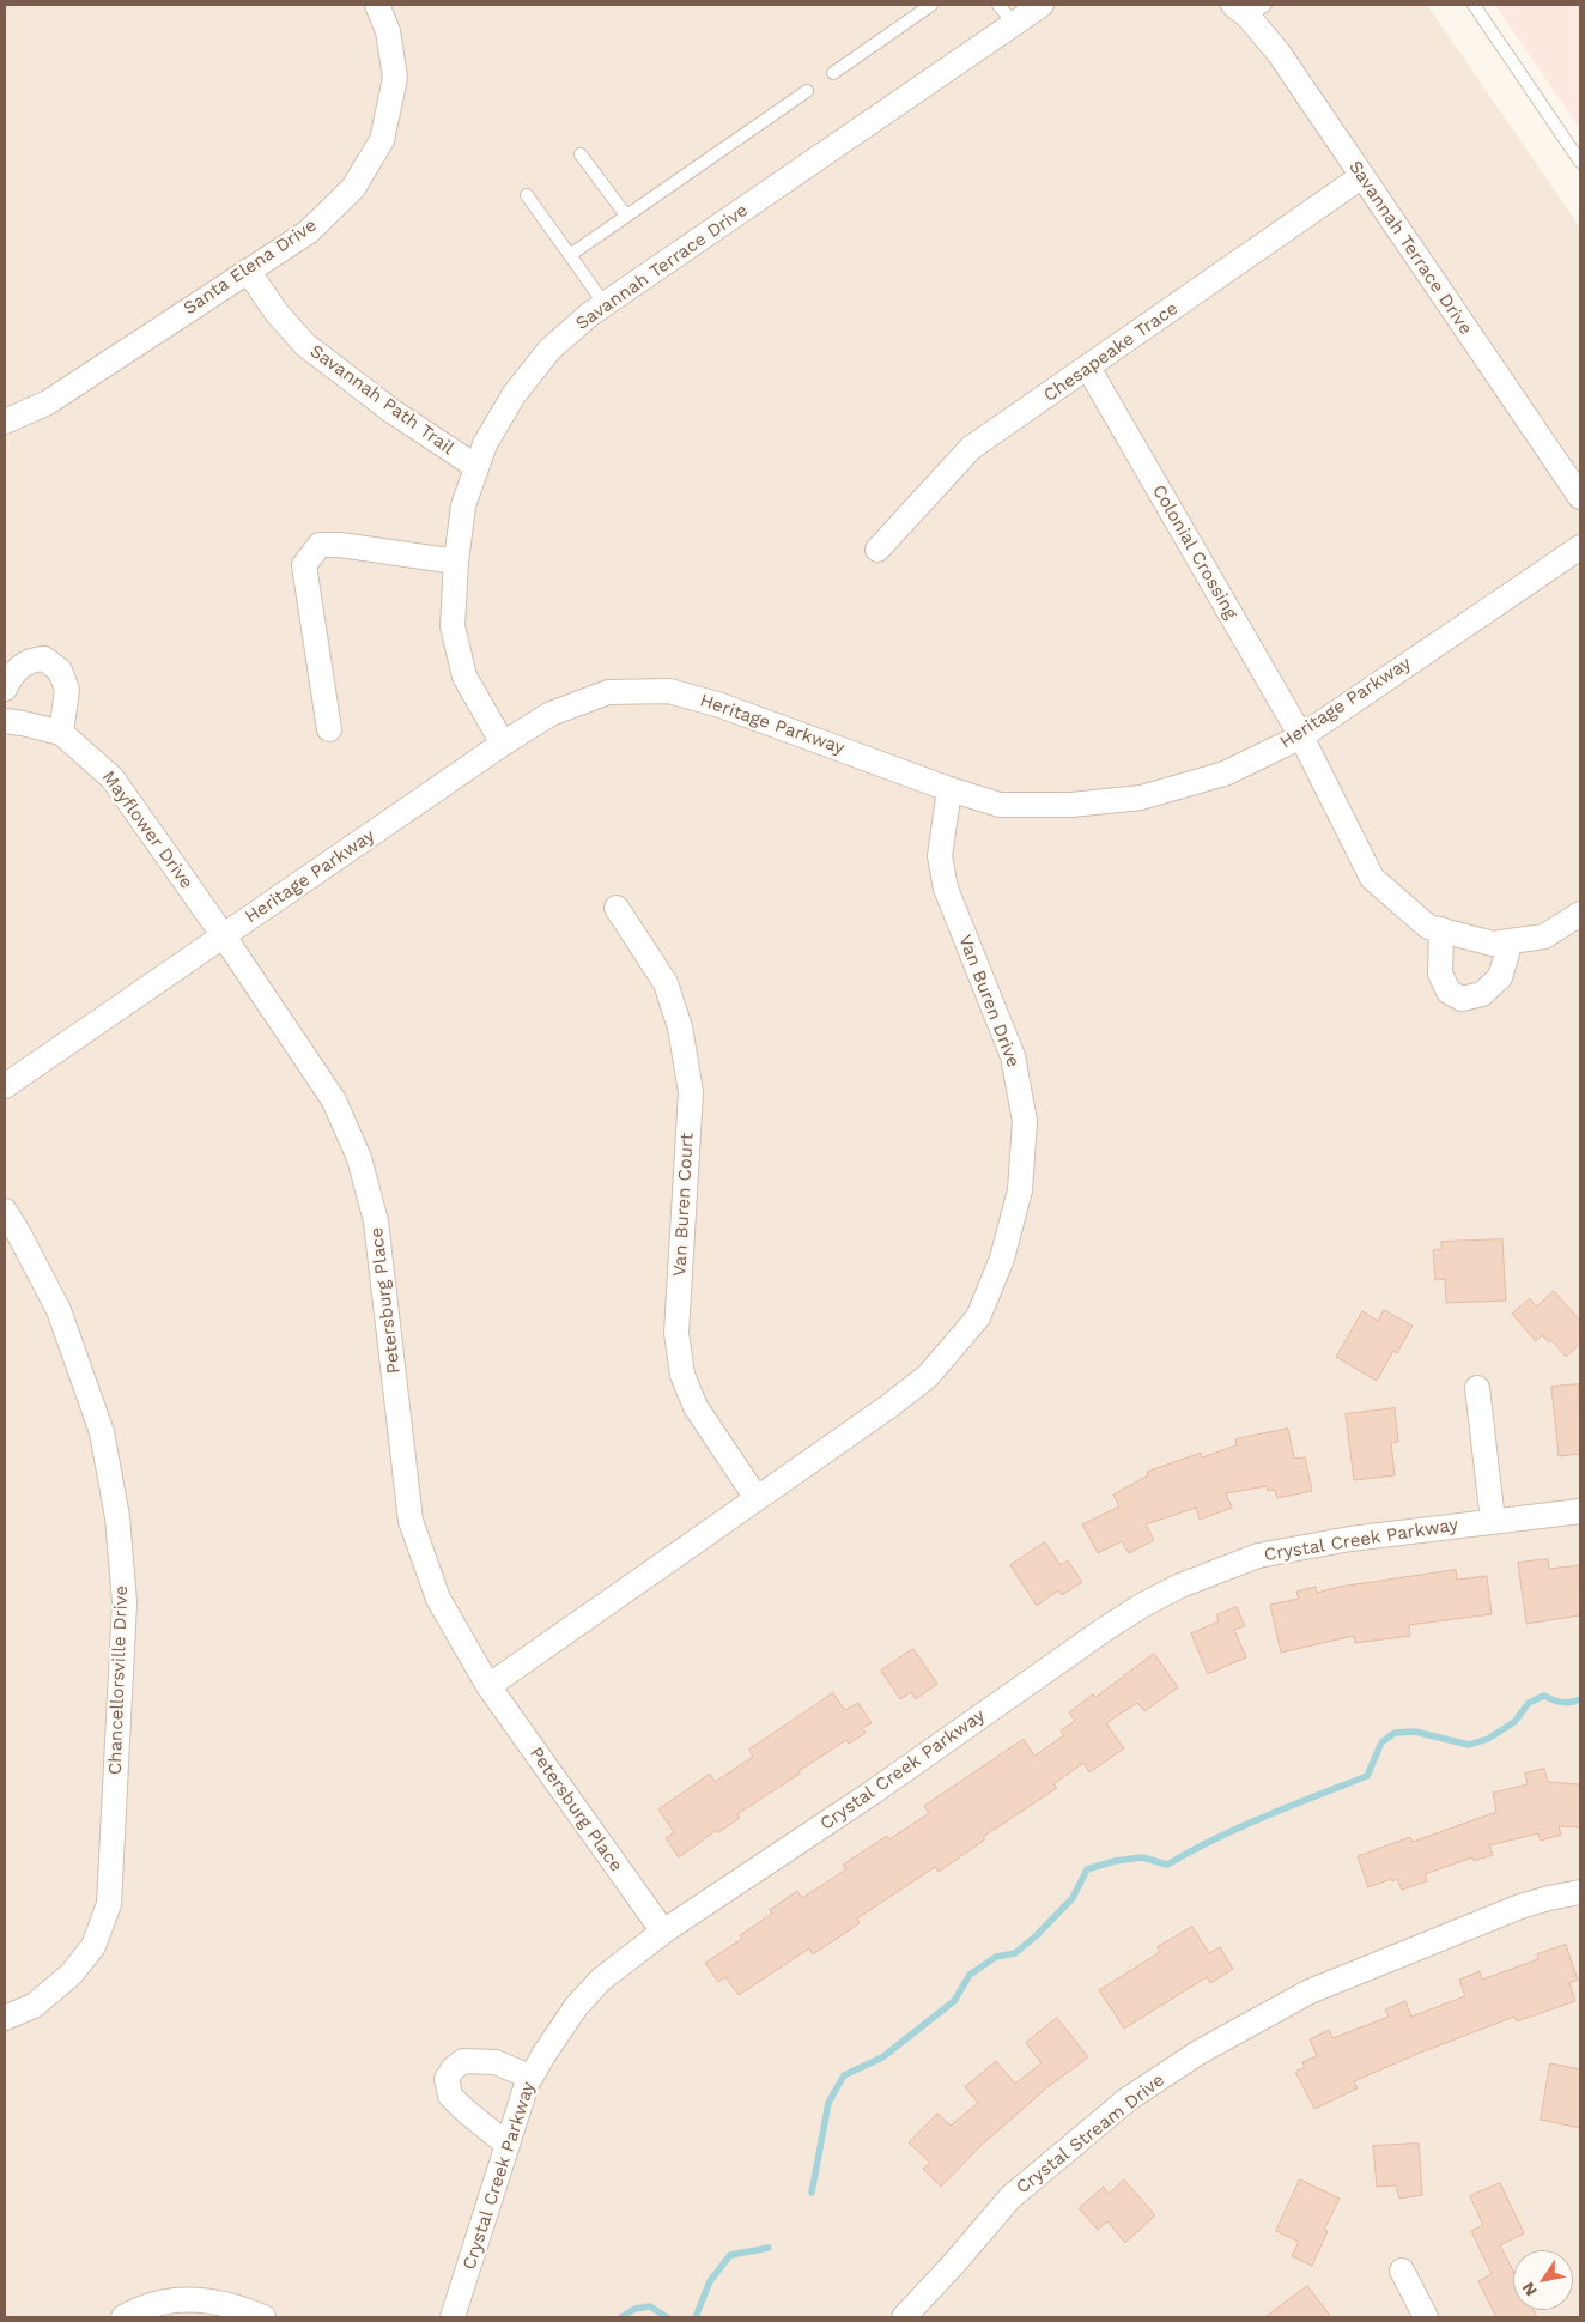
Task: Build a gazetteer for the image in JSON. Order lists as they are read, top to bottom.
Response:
{
  "streets": {
    "street": [
      "Savannah Terrace Drive",
      "Santa Elena Drive",
      "Chesapeake Trace",
      "Savannah Path Trail",
      "Colonial Crossing",
      "Heritage Parkway",
      "Mayflower Drive",
      "Van Buren Drive",
      "Van Buren Court",
      "Petersburg Place",
      "Crystal Creek Parkway",
      "Chancellorsville Drive",
      "Crystal Stream Drive"
    ]
  },
  "crossings": [
    ["Savannah Terrace Drive", "Chesapeake Trace"],
    ["Savannah Terrace Drive", "Savannah Path Trail"],
    ["Savannah Terrace Drive", "Heritage Parkway"],
    ["Santa Elena Drive", "Savannah Path Trail"],
    ["Chesapeake Trace", "Colonial Crossing"],
    ["Colonial Crossing", "Heritage Parkway"],
    ["Heritage Parkway", "Mayflower Drive"],
    ["Heritage Parkway", "Van Buren Drive"],
    ["Heritage Parkway", "Petersburg Place"],
    ["Mayflower Drive", "Petersburg Place"],
    ["Van Buren Drive", "Van Buren Court"],
    ["Petersburg Place", "Crystal Creek Parkway"]
  ],
  "north": "bottom left"
}
